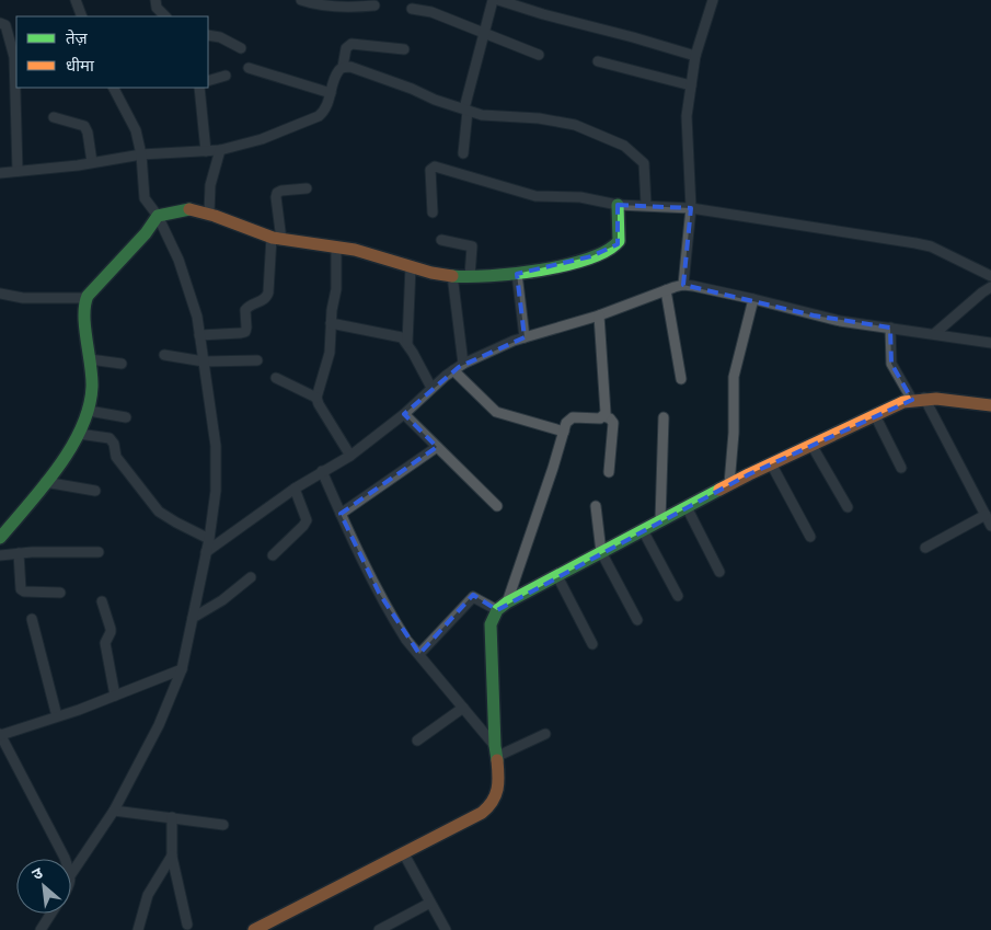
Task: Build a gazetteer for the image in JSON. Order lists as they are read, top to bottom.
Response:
{
  "legend": ["तेज़", "धीमा"],
  "north": "top left"
}
